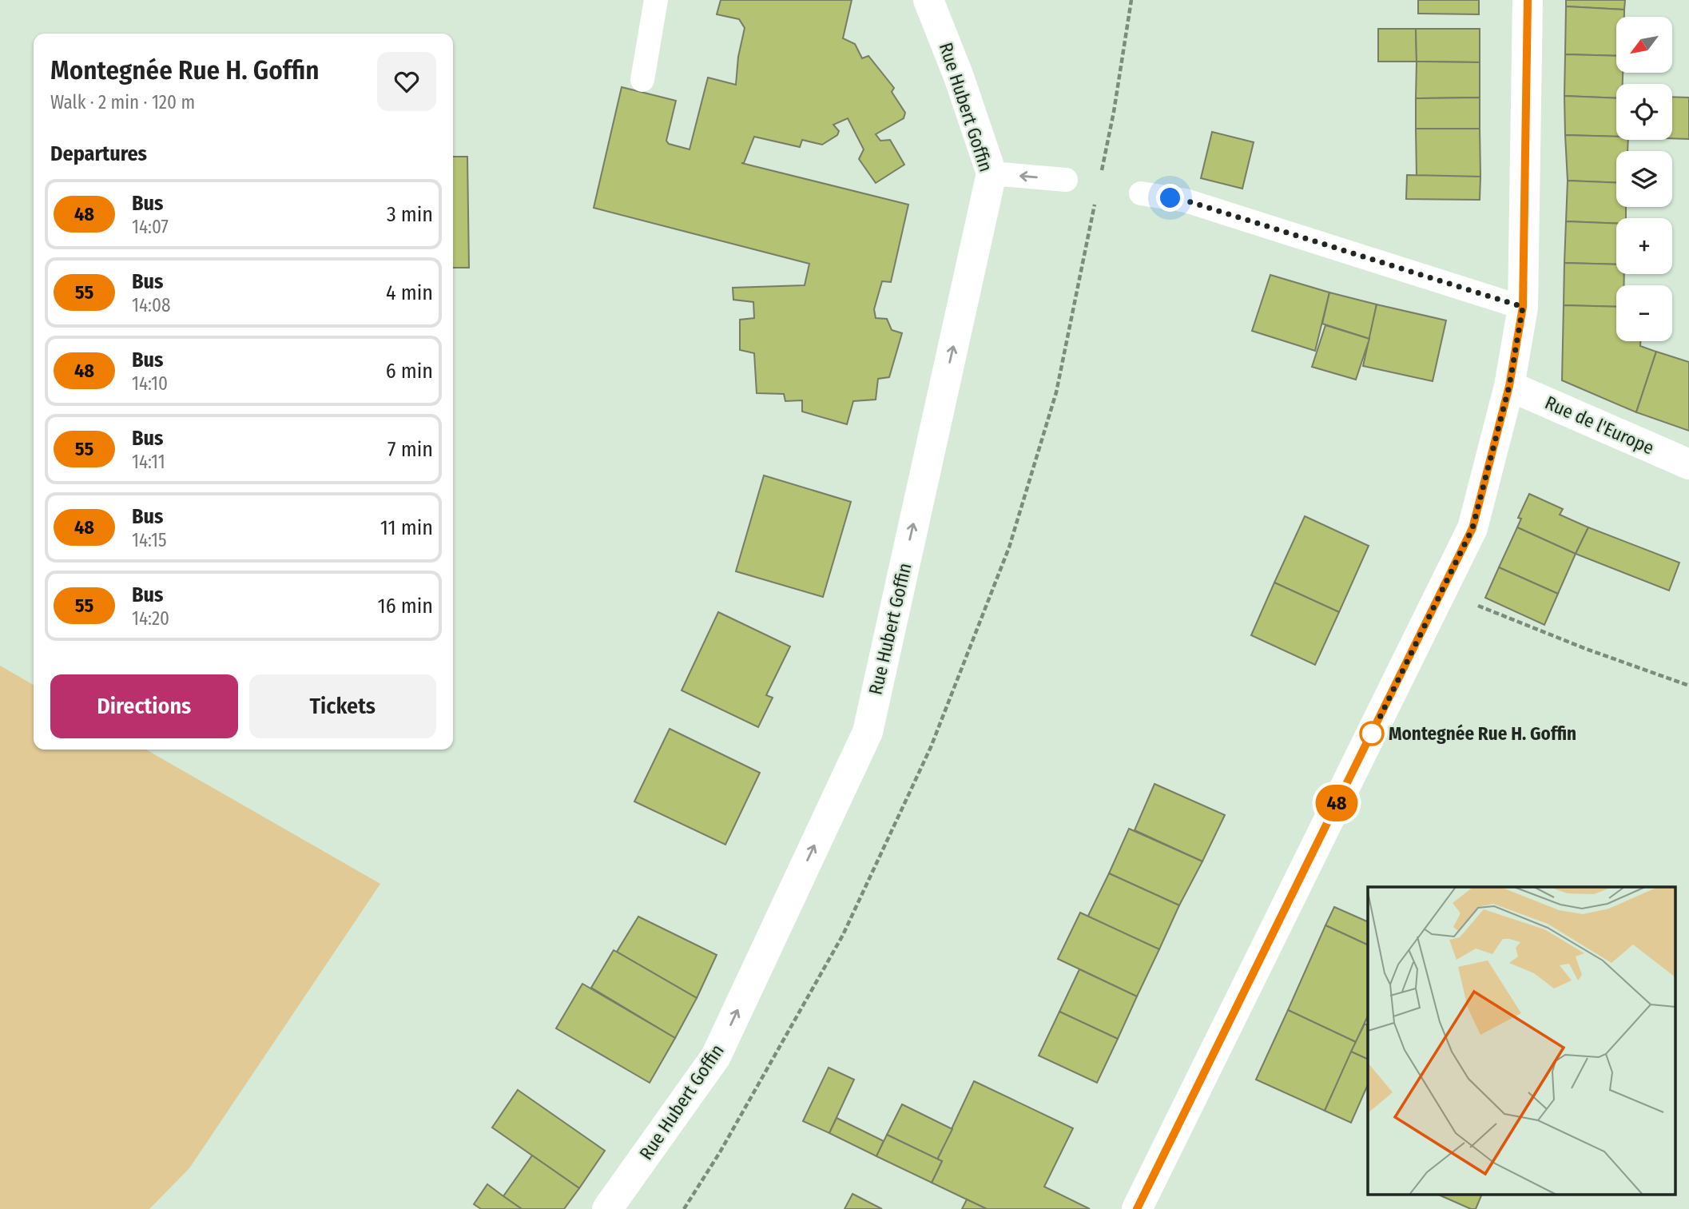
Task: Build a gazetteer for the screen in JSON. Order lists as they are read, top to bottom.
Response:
{
  "streets": {
    "street": ["Rue Hubert Goffin", "Rue de l'Europe"]
  },
  "one_way": ["Rue Hubert Goffin"],
  "places": ["Montegnée Rue H. Goffin"],
  "lines": ["bus line 48"],
  "north": "bottom left",
  "page": {
    "on_map": "48",
    "map_buttons": ["+", "−"],
    "heading": [
      ["Montegnée Rue H. Goffin", "Walk · 2 min · 120 m"],
      "Departures"
    ],
    "list": [
      {
        "mark": "48",
        "name": "Bus",
        "note": "14:07",
        "value": "3 min"
      },
      {
        "mark": "55",
        "name": "Bus",
        "note": "14:08",
        "value": "4 min"
      },
      {
        "mark": "48",
        "name": "Bus",
        "note": "14:10",
        "value": "6 min"
      },
      {
        "mark": "55",
        "name": "Bus",
        "note": "14:11",
        "value": "7 min"
      },
      {
        "mark": "48",
        "name": "Bus",
        "note": "14:15",
        "value": "11 min"
      },
      {
        "mark": "55",
        "name": "Bus",
        "note": "14:20",
        "value": "16 min"
      }
    ],
    "buttons": ["Directions", "Tickets"]
  }
}
